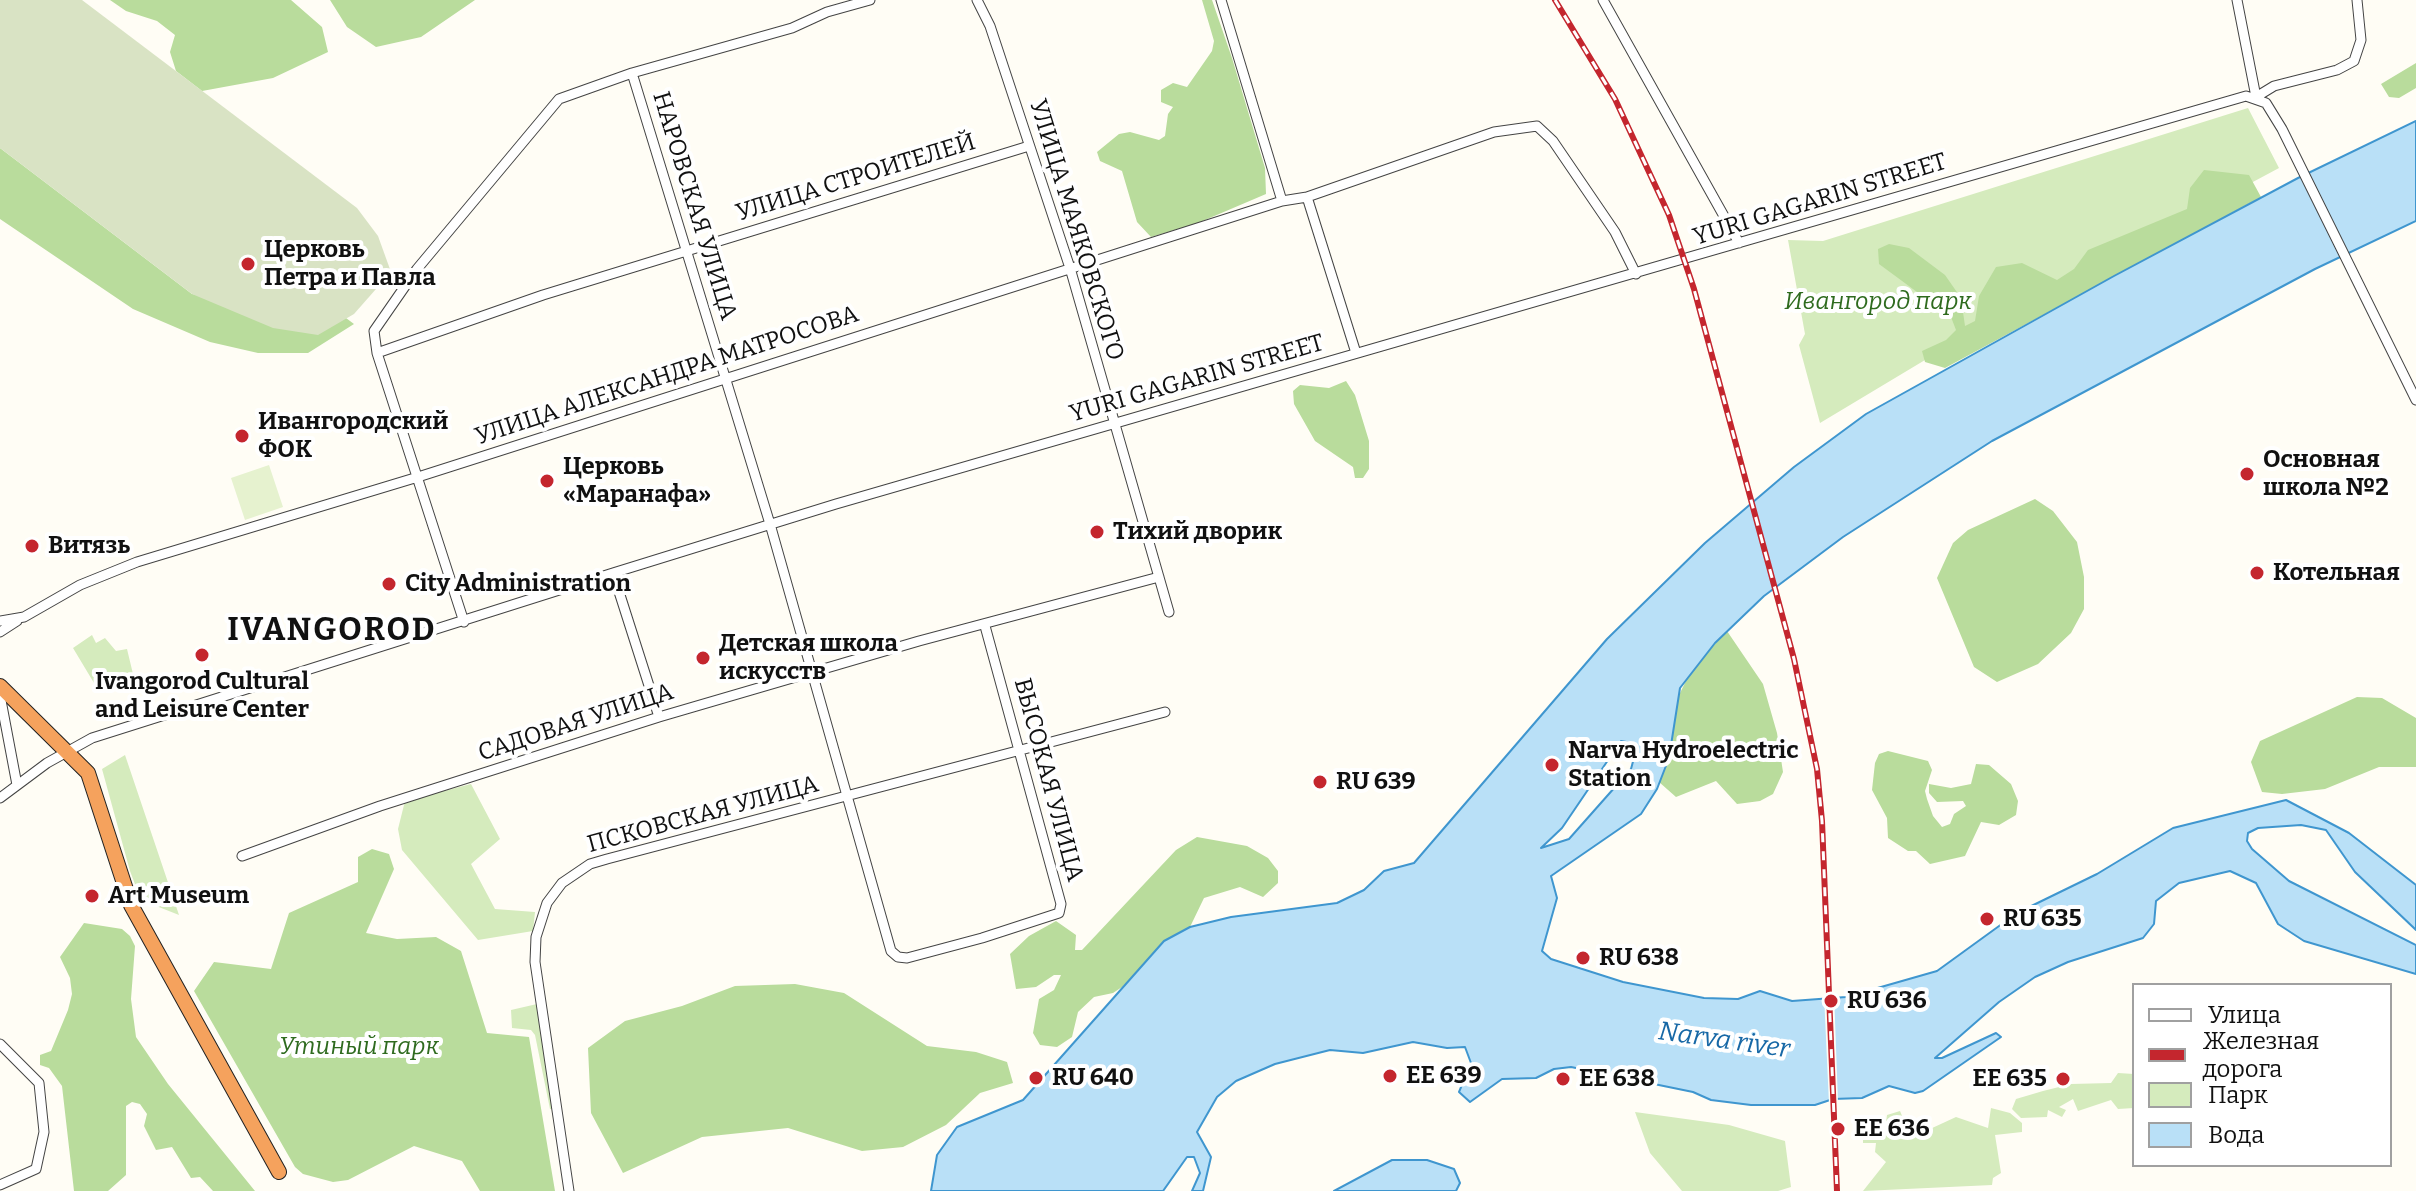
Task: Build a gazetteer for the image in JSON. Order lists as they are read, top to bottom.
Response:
{
  "streets": {
    "street": [
      "УЛИЦА СТРОИТЕЛЕЙ",
      "YURI GAGARIN STREET",
      "НАРОВСКАЯ УЛИЦА",
      "УЛИЦА МАЯКОВСКОГО",
      "УЛИЦА АЛЕКСАНДРА МАТРОСОВА",
      "САДОВАЯ УЛИЦА",
      "ВЫСОКАЯ УЛИЦА",
      "ПСКОВСКАЯ УЛИЦА"
    ]
  },
  "crossings": [
    ["УЛИЦА СТРОИТЕЛЕЙ", "НАРОВСКАЯ УЛИЦА"],
    ["УЛИЦА СТРОИТЕЛЕЙ", "УЛИЦА МАЯКОВСКОГО"],
    ["YURI GAGARIN STREET", "НАРОВСКАЯ УЛИЦА"],
    ["YURI GAGARIN STREET", "УЛИЦА МАЯКОВСКОГО"],
    ["YURI GAGARIN STREET", "УЛИЦА АЛЕКСАНДРА МАТРОСОВА"],
    ["НАРОВСКАЯ УЛИЦА", "УЛИЦА АЛЕКСАНДРА МАТРОСОВА"],
    ["НАРОВСКАЯ УЛИЦА", "САДОВАЯ УЛИЦА"],
    ["НАРОВСКАЯ УЛИЦА", "ВЫСОКАЯ УЛИЦА"],
    ["НАРОВСКАЯ УЛИЦА", "ПСКОВСКАЯ УЛИЦА"],
    ["УЛИЦА МАЯКОВСКОГО", "УЛИЦА АЛЕКСАНДРА МАТРОСОВА"],
    ["УЛИЦА МАЯКОВСКОГО", "САДОВАЯ УЛИЦА"],
    ["САДОВАЯ УЛИЦА", "ВЫСОКАЯ УЛИЦА"],
    ["ВЫСОКАЯ УЛИЦА", "ПСКОВСКАЯ УЛИЦА"]
  ],
  "districts": ["IVANGOROD"],
  "water": ["Narva river"],
  "parks": ["Ивангород парк", "Утиный парк"],
  "places": [
    "Церковь Петра и Павла",
    "Ивангородский ФОК",
    "Основная школа №2",
    "Церковь «Маранафа»",
    "Тихий дворик",
    "Витязь",
    "Котельная",
    "City Administration",
    "Ivangorod Cultural and Leisure Center",
    "Детская школа искусств",
    "Narva Hydroelectric Station",
    "RU 639",
    "Art Museum",
    "RU 635",
    "RU 638",
    "RU 636",
    "EE 639",
    "RU 640",
    "EE 638",
    "EE 635",
    "EE 636"
  ],
  "legend": [
    "Улица",
    "Железная дорога",
    "Парк",
    "Вода"
  ]
}
